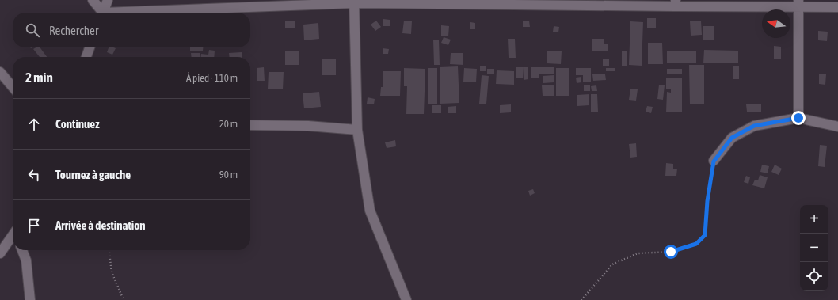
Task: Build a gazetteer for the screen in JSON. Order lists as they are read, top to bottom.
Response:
{
  "north": "left",
  "page": {
    "search": "Rechercher",
    "heading": ["2 min", "À pied · 110 m"],
    "list": [
      ["Continuez", "20 m"],
      ["Tournez à gauche", "90 m"],
      "Arrivée à destination"
    ],
    "map_buttons": ["+", "−"]
  }
}
